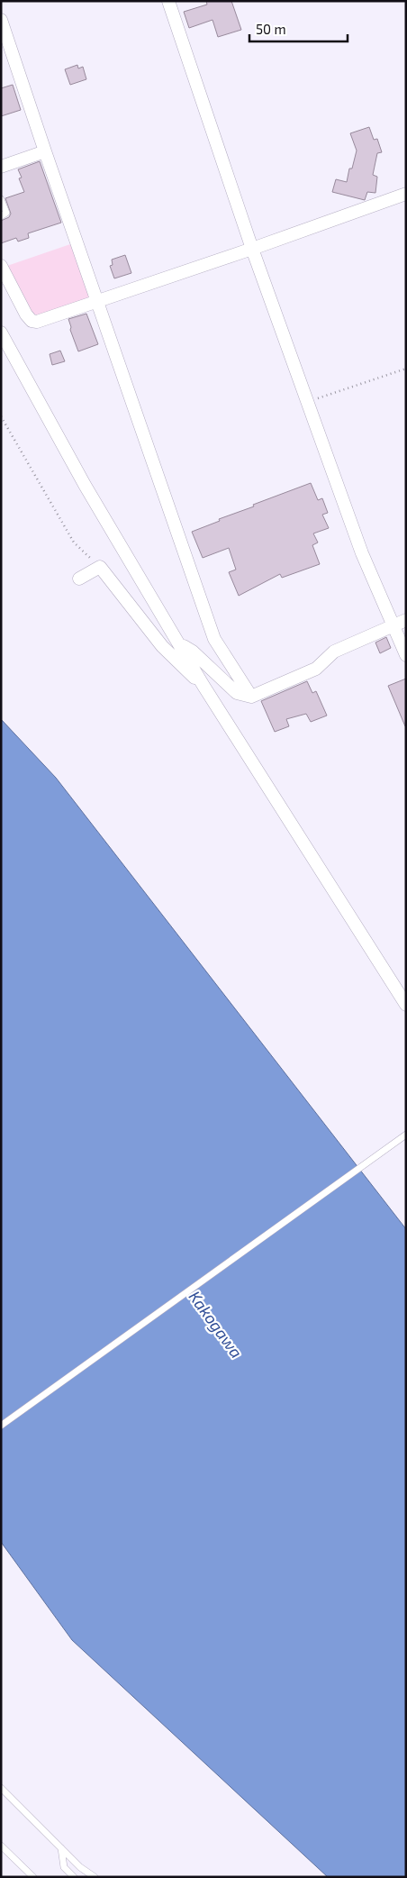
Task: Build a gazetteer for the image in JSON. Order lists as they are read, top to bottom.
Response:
{
  "water": ["Kakogawa"],
  "scale_bar": "50 m"
}
